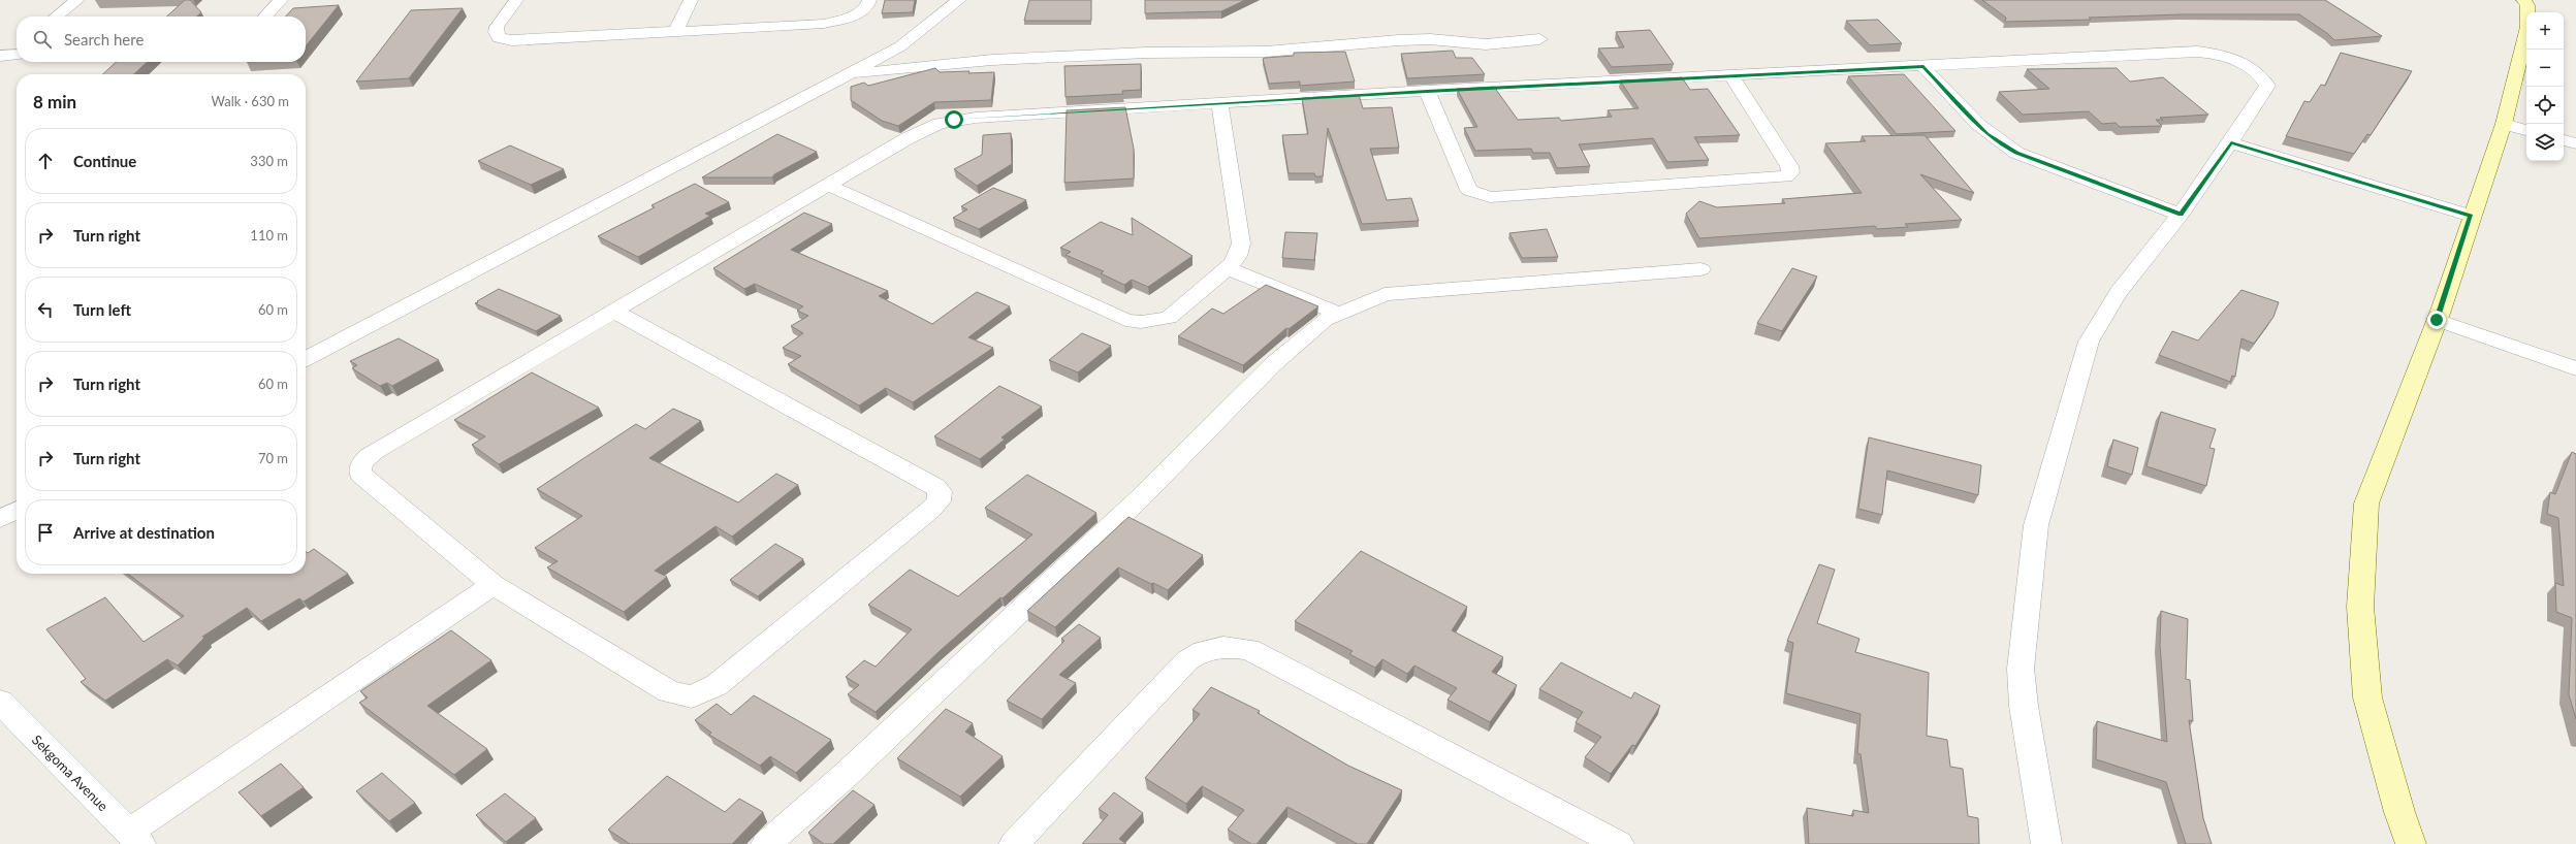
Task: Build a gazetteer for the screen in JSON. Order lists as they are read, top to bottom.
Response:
{
  "streets": {
    "street": ["Sekgoma Avenue"]
  },
  "page": {
    "map_buttons": ["+", "−"],
    "search": "Search here",
    "heading": ["8 min", "Walk · 630 m"],
    "list": [
      ["Continue", "330 m"],
      ["Turn right", "110 m"],
      ["Turn left", "60 m"],
      ["Turn right", "60 m"],
      ["Turn right", "70 m"],
      "Arrive at destination"
    ]
  }
}
